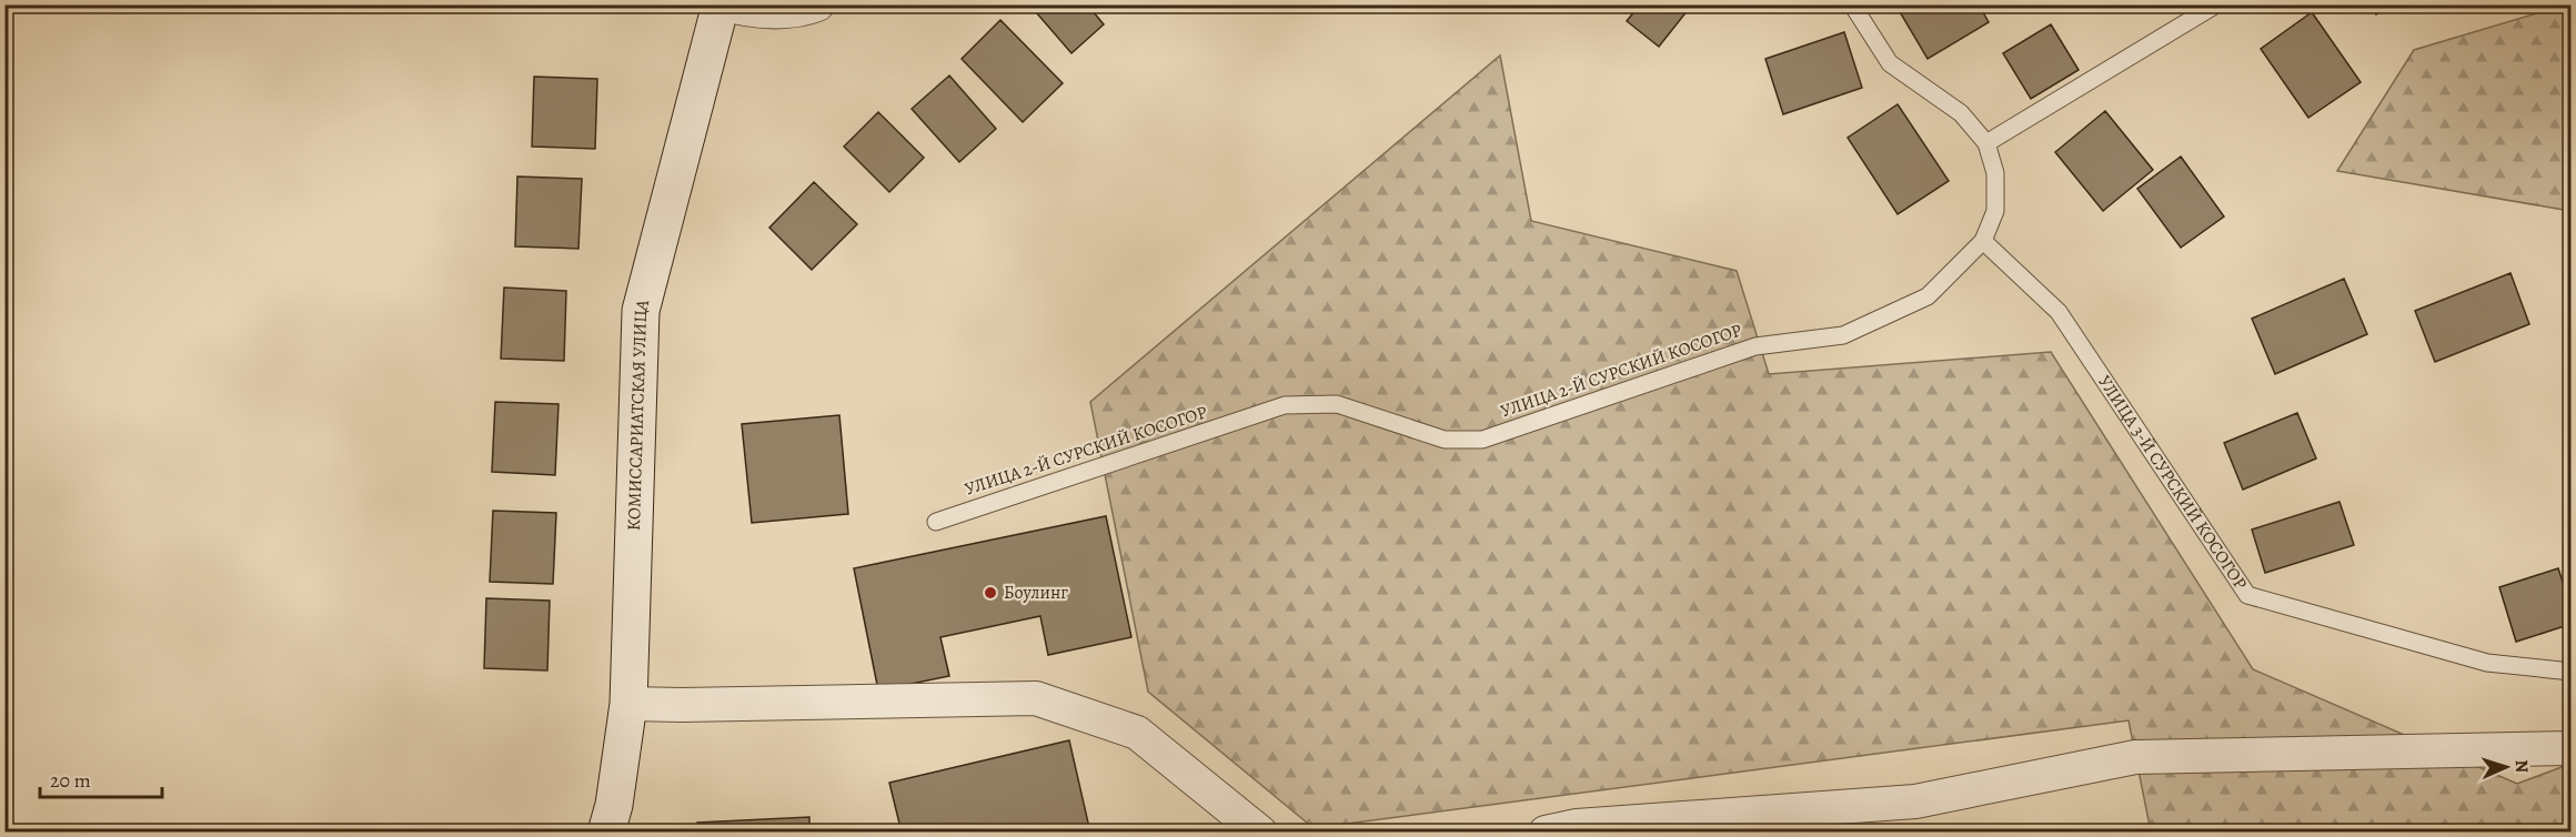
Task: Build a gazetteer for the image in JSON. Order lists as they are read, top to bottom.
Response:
{
  "streets": {
    "main road": ["КОМИССАРИАТСКАЯ УЛИЦА"],
    "lane": ["УЛИЦА 2-Й СУРСКИЙ КОСОГОР", "УЛИЦА 3-Й СУРСКИЙ КОСОГОР"]
  },
  "crossings": [
    ["УЛИЦА 2-Й СУРСКИЙ КОСОГОР", "УЛИЦА 3-Й СУРСКИЙ КОСОГОР"]
  ],
  "places": ["Боулинг"],
  "scale_bar": "20 m",
  "north": "right"
}
